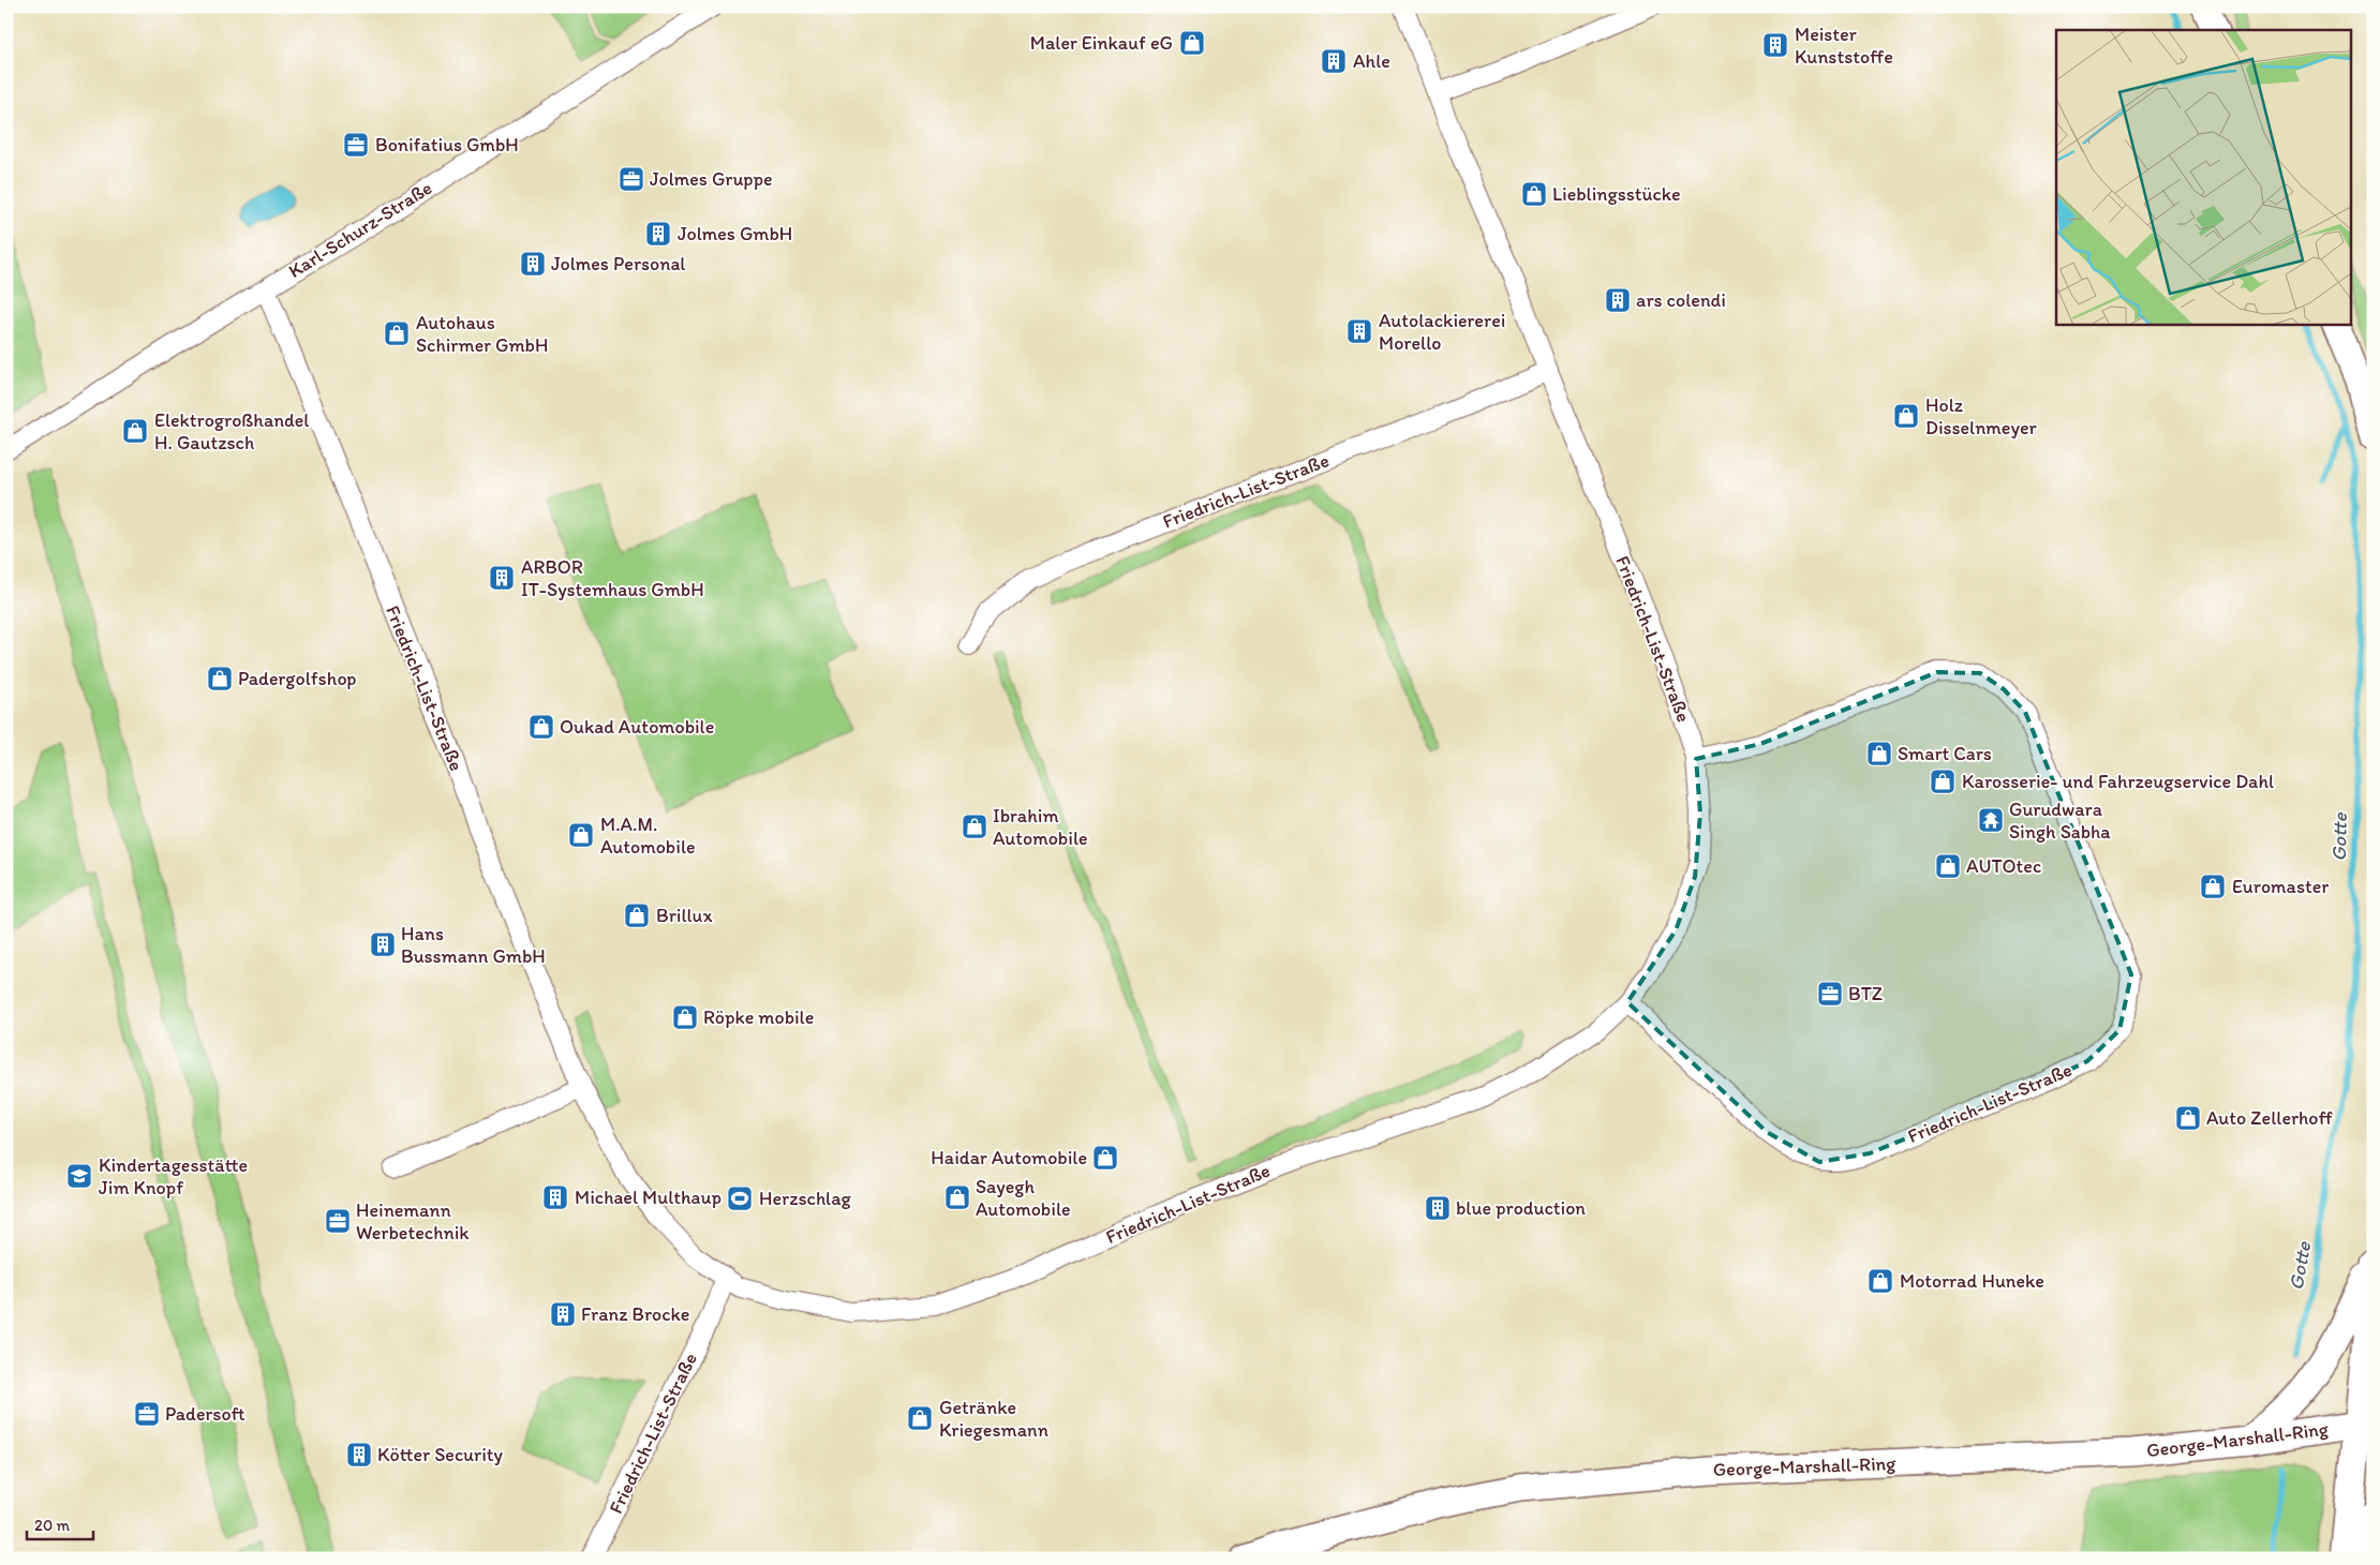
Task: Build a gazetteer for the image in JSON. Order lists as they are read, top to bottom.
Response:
{
  "streets": {
    "main road": ["George-Marshall-Ring"],
    "street": ["Karl-Schurz-Straße", "Friedrich-List-Straße"]
  },
  "crossings": [
    ["Karl-Schurz-Straße", "Friedrich-List-Straße"]
  ],
  "water": ["Gotte"],
  "places": {
    "shop": [
      "Maler Einkauf eG",
      "Lieblingsstücke",
      "Autohaus Schirmer GmbH",
      "Holz Disselnmeyer",
      "Elektrogroßhandel H. Gautzsch",
      "Padergolfshop",
      "Oukad Automobile",
      "Smart Cars",
      "Karosserie- und Fahrzeugservice Dahl",
      "Ibrahim Automobile",
      "M.A.M. Automobile",
      "AUTOtec",
      "Euromaster",
      "Brillux",
      "Röpke mobile",
      "Auto Zellerhoff",
      "Haidar Automobile",
      "Sayegh Automobile",
      "Motorrad Huneke",
      "Getränke Kriegesmann"
    ],
    "building": [
      "Meister Kunststoffe",
      "Ahle",
      "Jolmes GmbH",
      "Jolmes Personal",
      "ars colendi",
      "Autolackiererei Morello",
      "ARBOR IT-Systemhaus GmbH",
      "Hans Bussmann GmbH",
      "Michael Multhaup",
      "blue production",
      "Franz Brocke",
      "Kötter Security"
    ],
    "office": [
      "Bonifatius GmbH",
      "Jolmes Gruppe",
      "BTZ",
      "Heinemann Werbetechnik",
      "Padersoft"
    ],
    "temple": ["Gurudwara Singh Sabha"],
    "school or university": ["Kindertagesstätte Jim Knopf"],
    "sports": ["Herzschlag"]
  },
  "scale_bar": "20 m"
}
